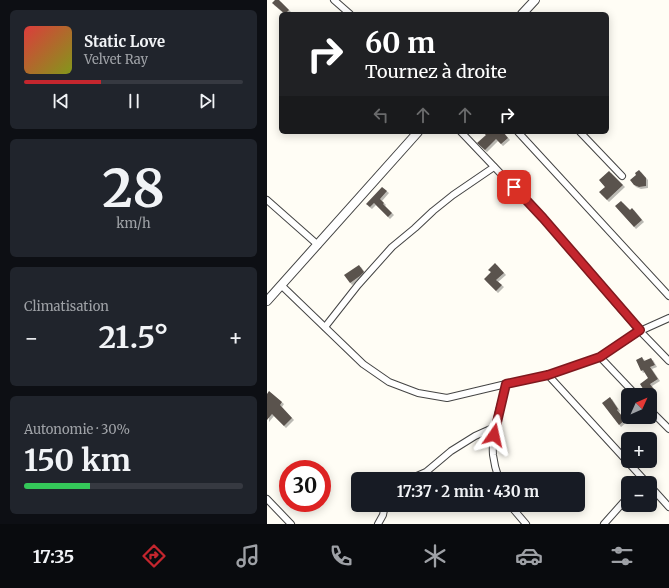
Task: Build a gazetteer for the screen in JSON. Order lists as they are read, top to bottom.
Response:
{
  "north": "top right",
  "page": {
    "turn": ["60 m", "Tournez à droite"],
    "song": ["Static Love", "Velvet Ray"],
    "tile": [
      ["28", "km/h"],
      "Climatisation",
      ["Autonomie · 30%", "150 km"]
    ],
    "heat": ["−", "21.5°", "+"],
    "map_buttons": ["+", "−"],
    "limit": "30",
    "trip": "17:37 · 2 min · 430 m",
    "tabs": "17:35"
  }
}
